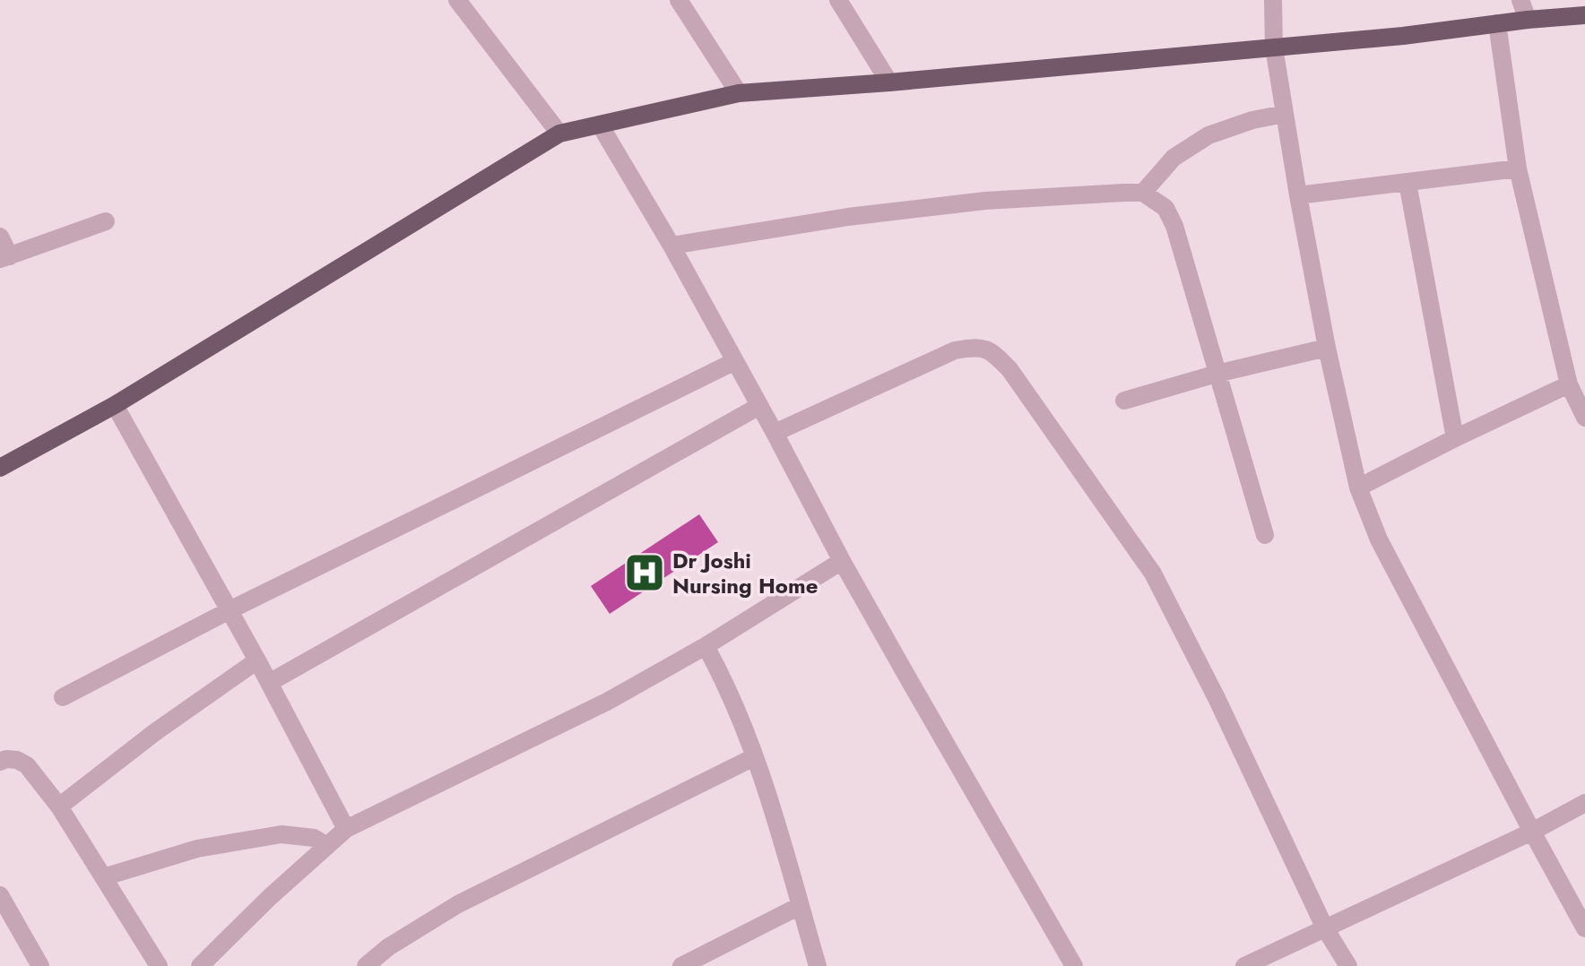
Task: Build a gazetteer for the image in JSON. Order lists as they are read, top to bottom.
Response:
{
  "places": {
    "hospital": ["Dr Joshi Nursing Home"]
  }
}
